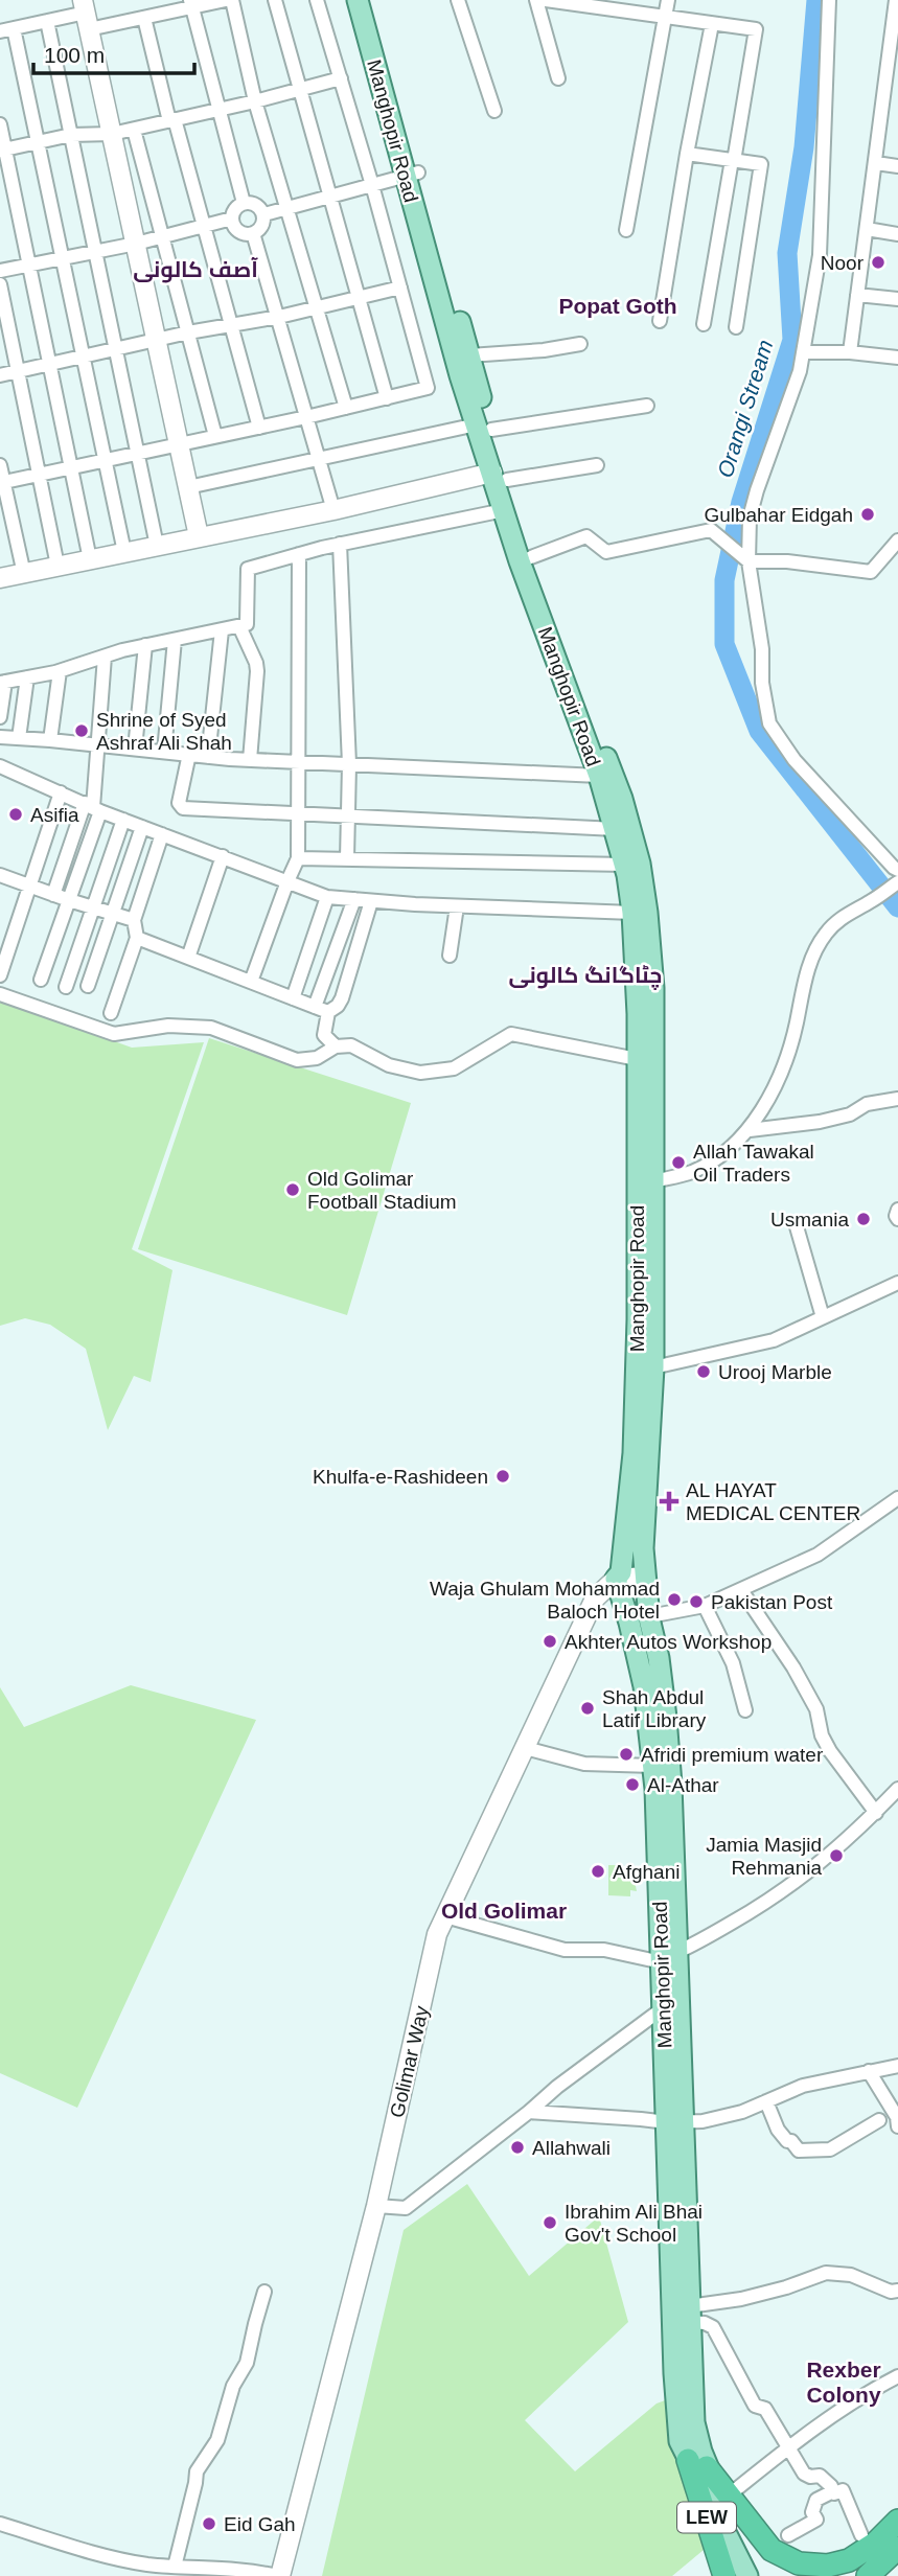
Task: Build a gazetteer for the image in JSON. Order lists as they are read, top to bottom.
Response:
{
  "streets": {
    "highway": ["LEW"],
    "main road": ["Manghopir Road", "Golimar Way"]
  },
  "crossings": [
    ["Manghopir Road", "Golimar Way"],
    ["Manghopir Road", "LEW"]
  ],
  "districts": [
    "آصف کالونی",
    "Popat Goth",
    "چٹاگانگ کالونی",
    "Old Golimar",
    "Rexber Colony"
  ],
  "water": ["Orangi Stream"],
  "places": {
    "other": [
      "Noor",
      "Gulbahar Eidgah",
      "Shrine of Syed Ashraf Ali Shah",
      "Asifia",
      "Allah Tawakal Oil Traders",
      "Old Golimar Football Stadium",
      "Usmania",
      "Urooj Marble",
      "Khulfa-e-Rashideen",
      "Waja Ghulam Mohammad Baloch Hotel",
      "Pakistan Post",
      "Akhter Autos Workshop",
      "Shah Abdul Latif Library",
      "Afridi premium water",
      "Al-Athar",
      "Jamia Masjid Rehmania",
      "Afghani",
      "Allahwali",
      "Ibrahim Ali Bhai Gov't School",
      "Eid Gah"
    ],
    "health": ["AL HAYAT MEDICAL CENTER"]
  },
  "scale_bar": "100 m"
}
